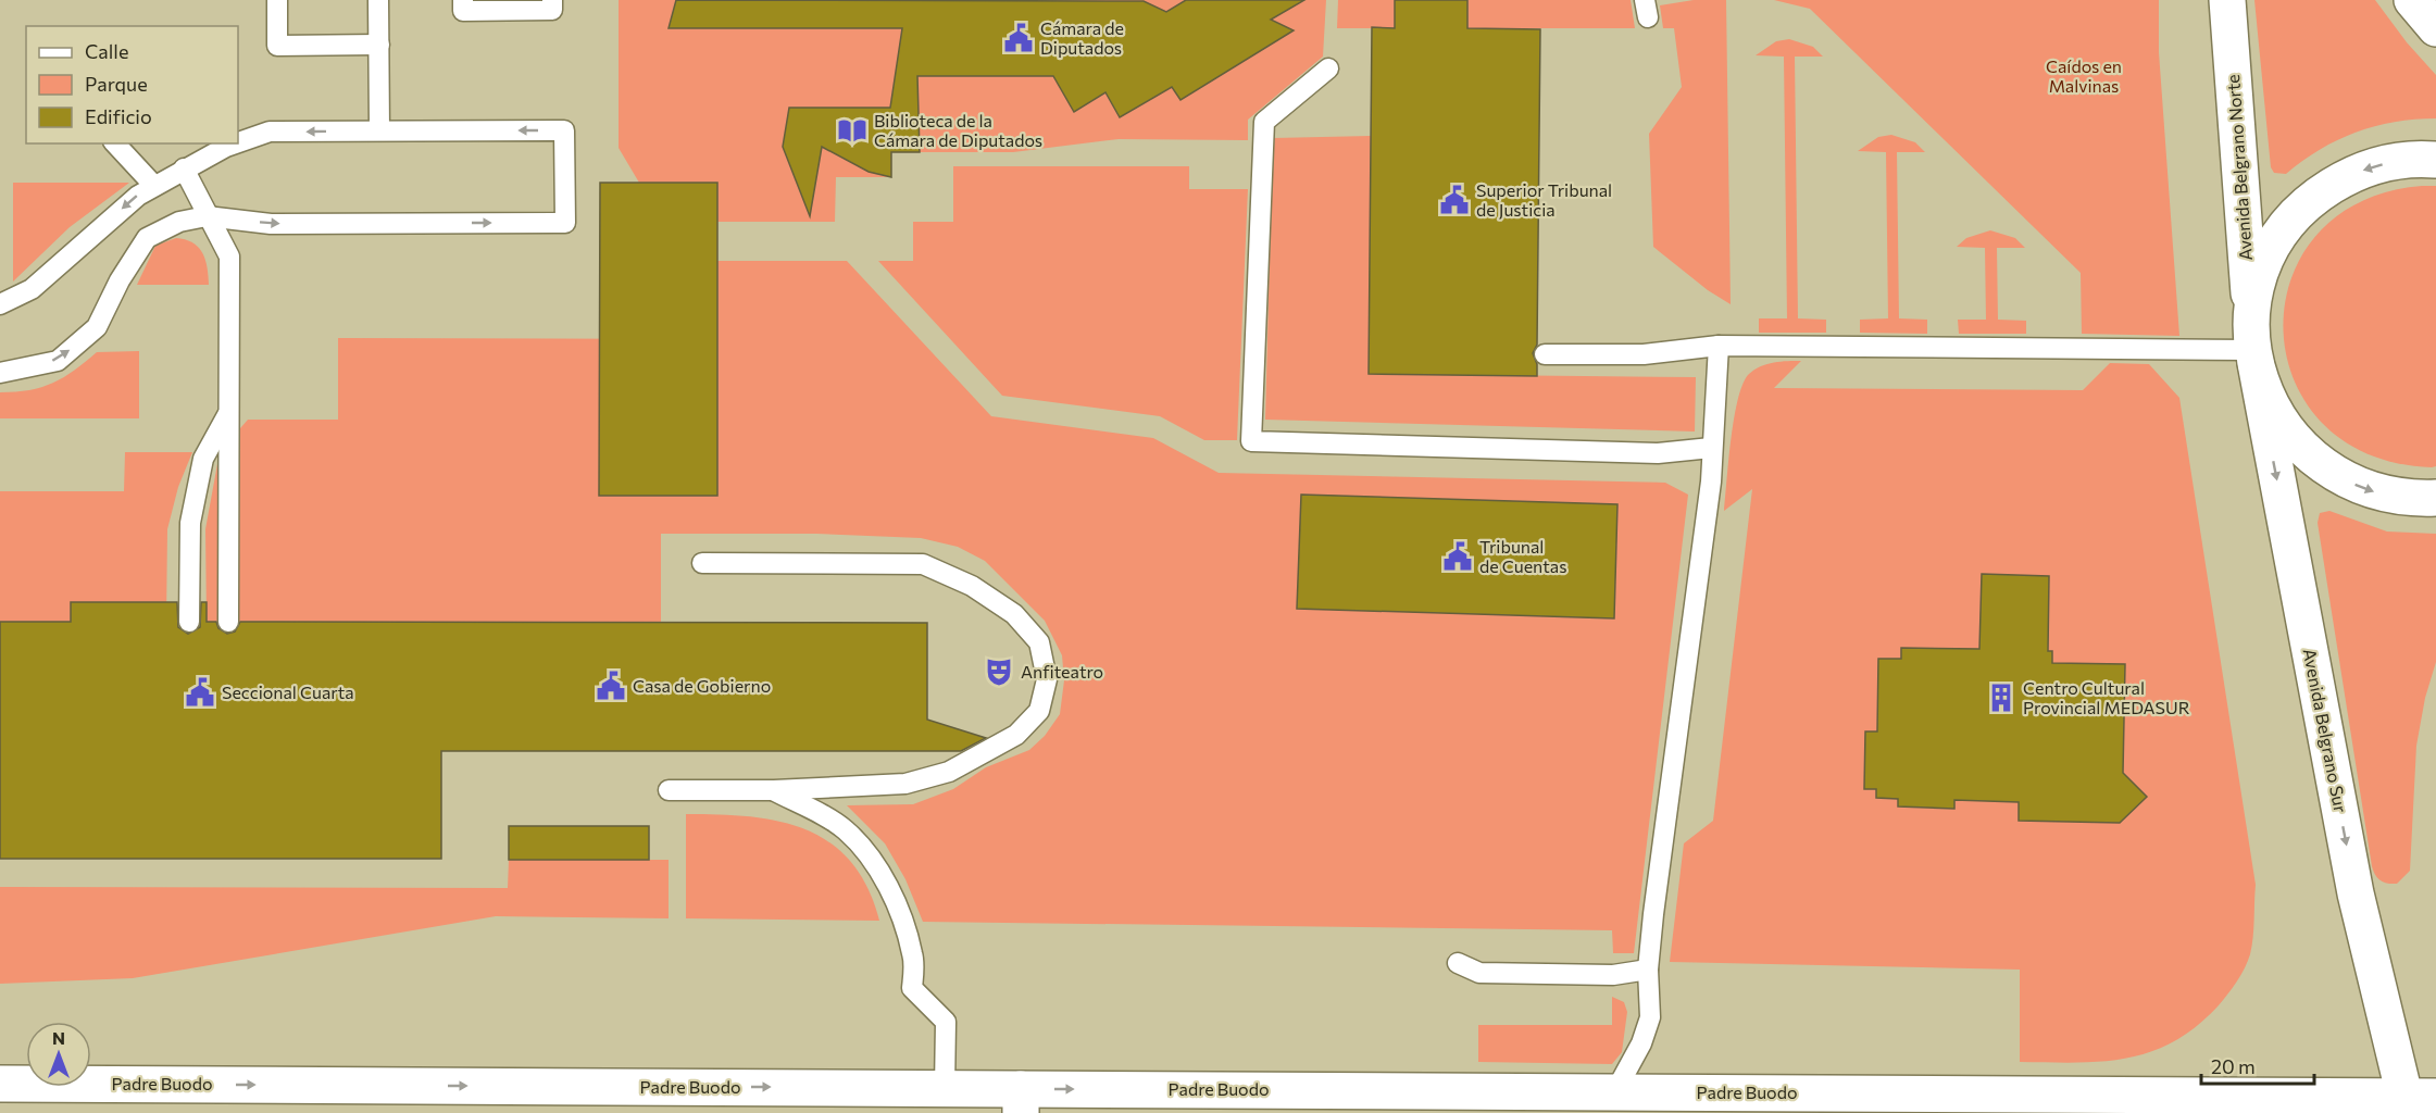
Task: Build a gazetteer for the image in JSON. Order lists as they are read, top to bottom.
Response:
{
  "streets": {
    "main road": ["Avenida Belgrano Norte", "Avenida Belgrano Sur", "Padre Buodo"]
  },
  "crossings": [
    ["Avenida Belgrano Norte", "Avenida Belgrano Sur"],
    ["Avenida Belgrano Sur", "Padre Buodo"]
  ],
  "one_way": ["Avenida Belgrano Sur", "Padre Buodo"],
  "parks": ["Caídos en Malvinas"],
  "places": {
    "public building": [
      "Cámara de Diputados",
      "Superior Tribunal de Justicia",
      "Tribunal de Cuentas",
      "Casa de Gobierno",
      "Seccional Cuarta"
    ],
    "library": ["Biblioteca de la Cámara de Diputados"],
    "theatre": ["Anfiteatro"],
    "building": ["Centro Cultural Provincial MEDASUR"]
  },
  "legend": ["Calle", "Parque", "Edificio"],
  "scale_bar": "20 m",
  "north": "top"
}
